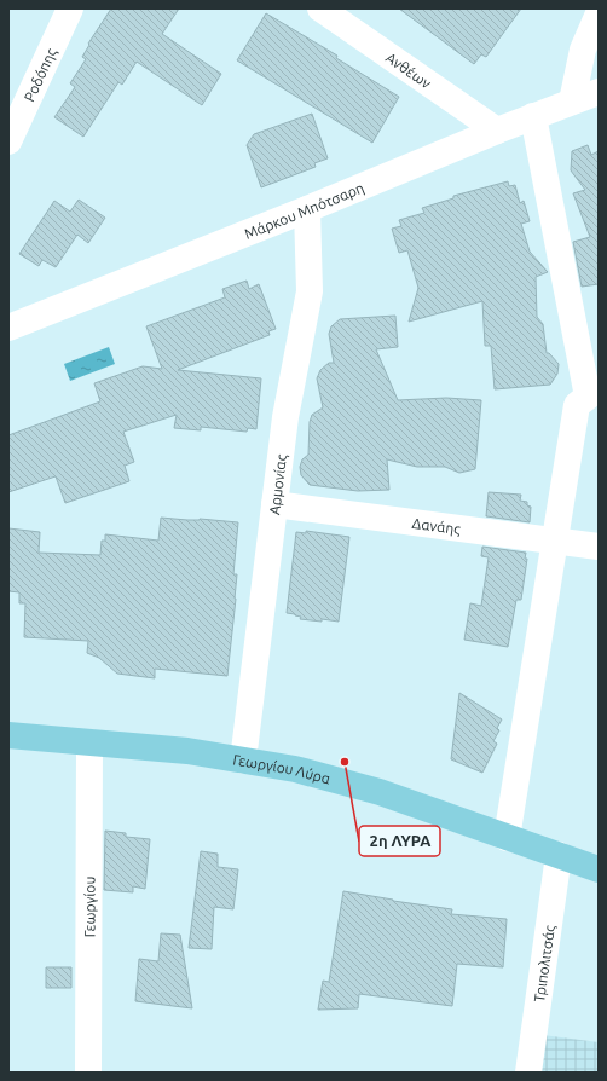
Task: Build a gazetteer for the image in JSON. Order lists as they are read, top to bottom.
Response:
{
  "streets": {
    "main road": ["Γεωργίου Λύρα"],
    "street": [
      "Ανθέων",
      "Ροδόπης",
      "Μάρκου Μπότσαρη",
      "Αρμονίας",
      "Δανάης",
      "Γεωργίου",
      "Τριπολιτσάς"
    ]
  },
  "crossings": [
    ["Ανθέων", "Μάρκου Μπότσαρη"],
    ["Μάρκου Μπότσαρη", "Αρμονίας"],
    ["Αρμονίας", "Δανάης"],
    ["Αρμονίας", "Γεωργίου Λύρα"],
    ["Γεωργίου Λύρα", "Γεωργίου"],
    ["Γεωργίου Λύρα", "Τριπολιτσάς"]
  ],
  "places": ["2η ΛΥΡΑ"]
}
